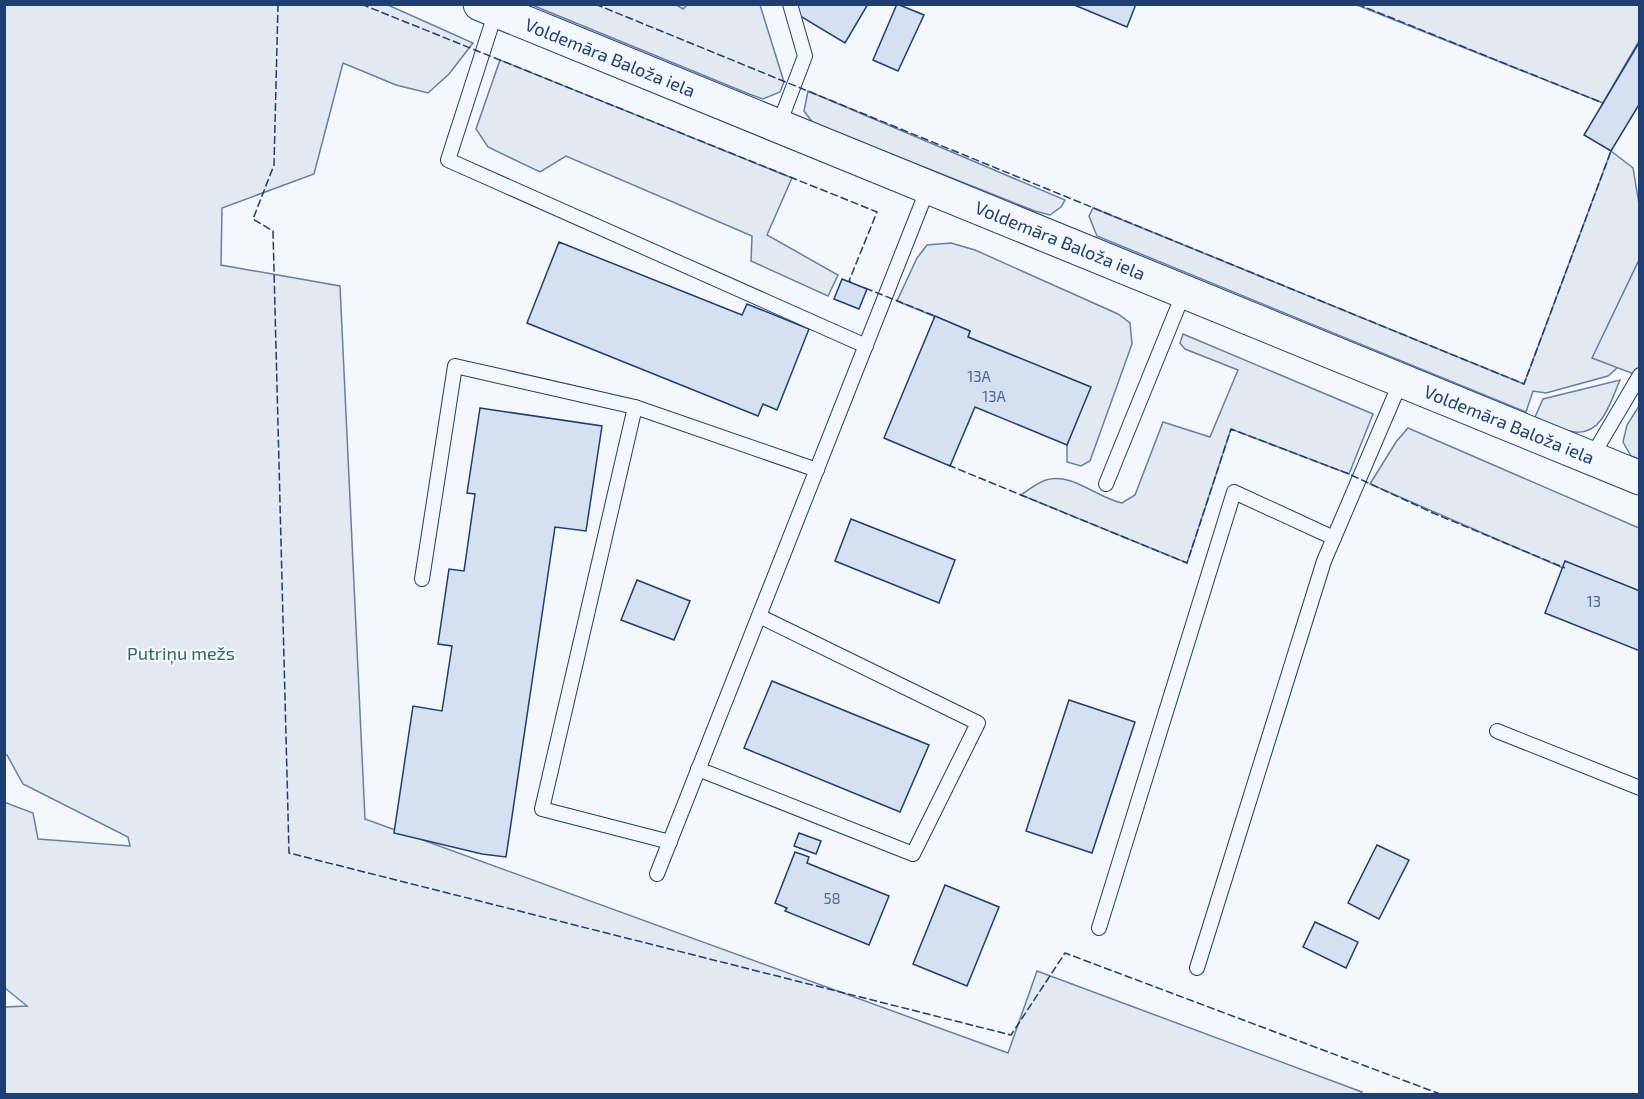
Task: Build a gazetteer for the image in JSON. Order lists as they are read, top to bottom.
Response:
{
  "streets": {
    "main road": ["Voldemāra Baloža iela"]
  },
  "parks": ["Putriņu mežs"],
  "house_numbers": [
    "13A",
    "13A",
    "13",
    "58"
  ]
}
